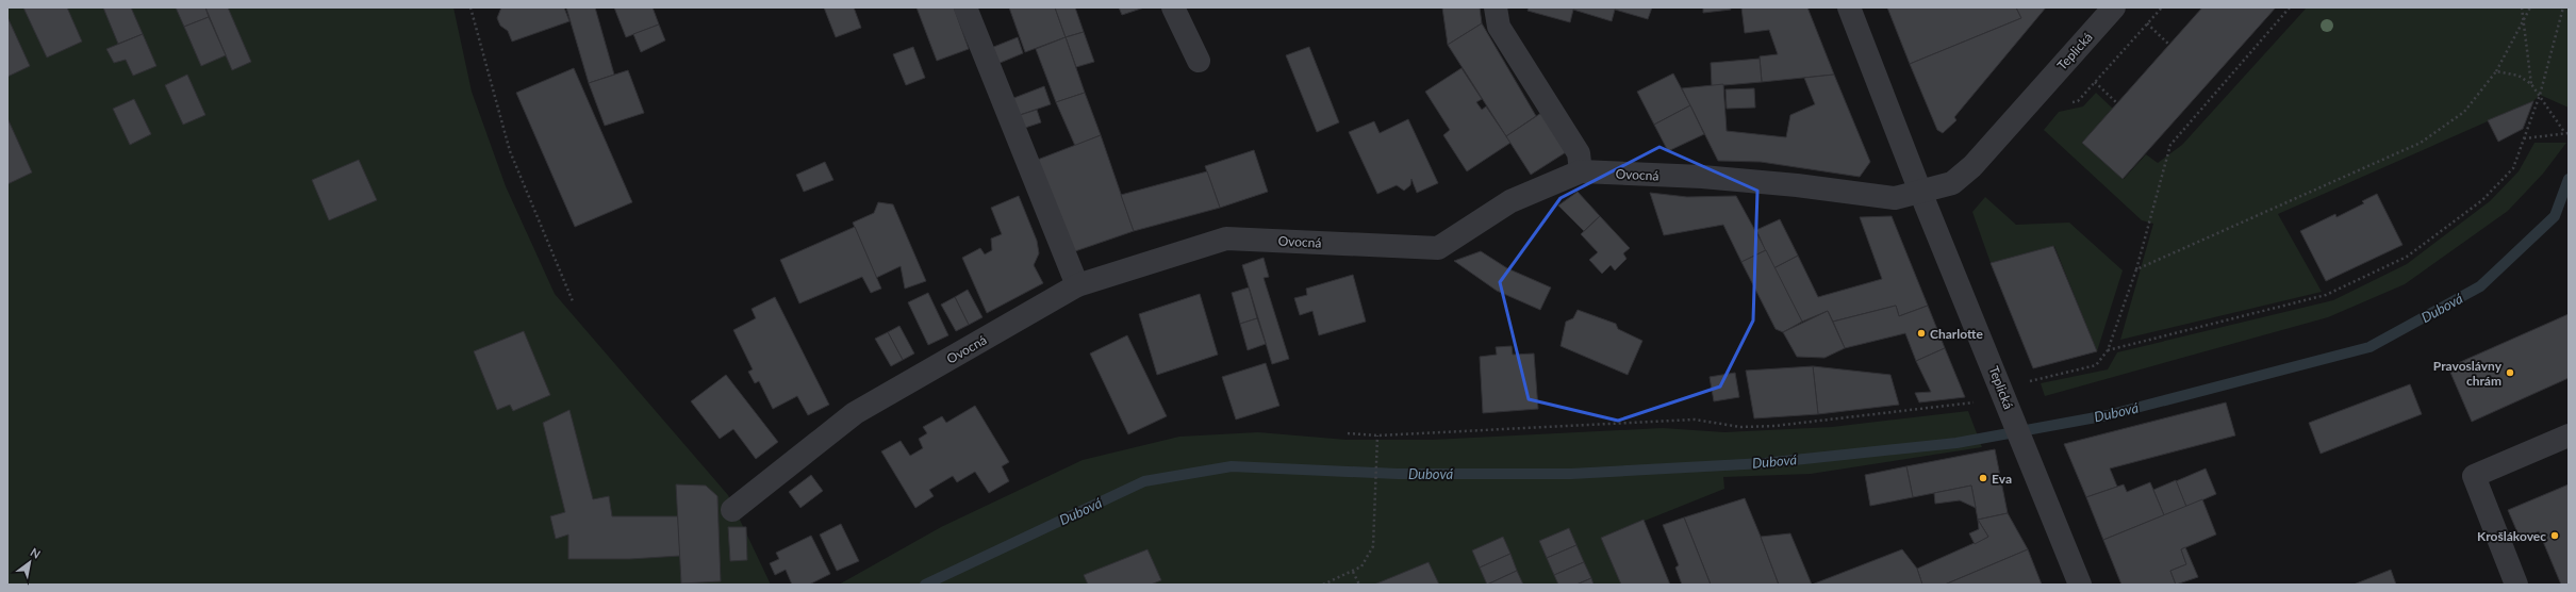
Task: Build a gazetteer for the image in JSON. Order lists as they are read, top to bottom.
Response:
{
  "streets": {
    "street": ["Teplická", "Ovocná"]
  },
  "crossings": [
    ["Teplická", "Ovocná"]
  ],
  "water": ["Dubová"],
  "places": [
    "Charlotte",
    "Pravoslávny chrám",
    "Eva",
    "Krošlákovec"
  ],
  "north": "top right"
}
